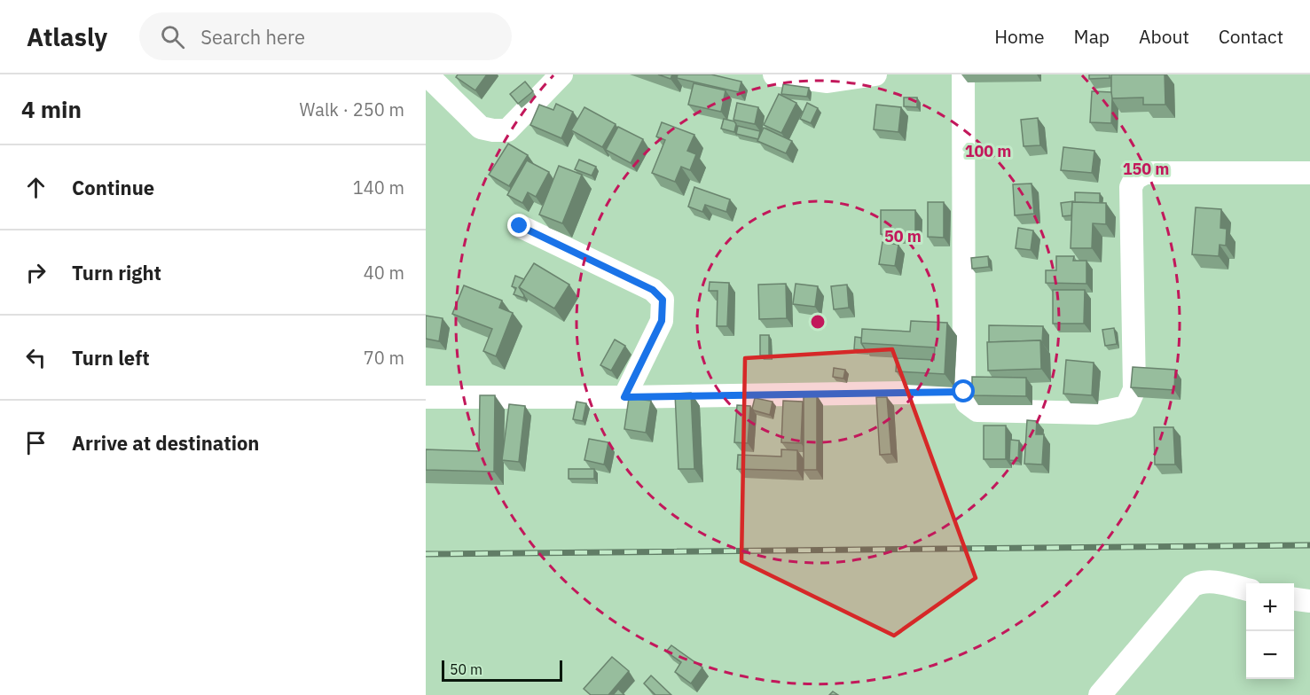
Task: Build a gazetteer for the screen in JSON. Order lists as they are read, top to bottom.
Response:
{
  "scale_bar": "50 m",
  "page": {
    "header": "Atlasly",
    "search": "Search here",
    "nav": [
      "Home",
      "Map",
      "About",
      "Contact"
    ],
    "heading": ["4 min", "Walk · 250 m"],
    "list": [
      ["Continue", "140 m"],
      ["Turn right", "40 m"],
      ["Turn left", "70 m"],
      "Arrive at destination"
    ],
    "map_buttons": ["+", "−"],
    "scale": "50 m"
  },
  "rings": ["100 m", "150 m", "50 m"]
}
